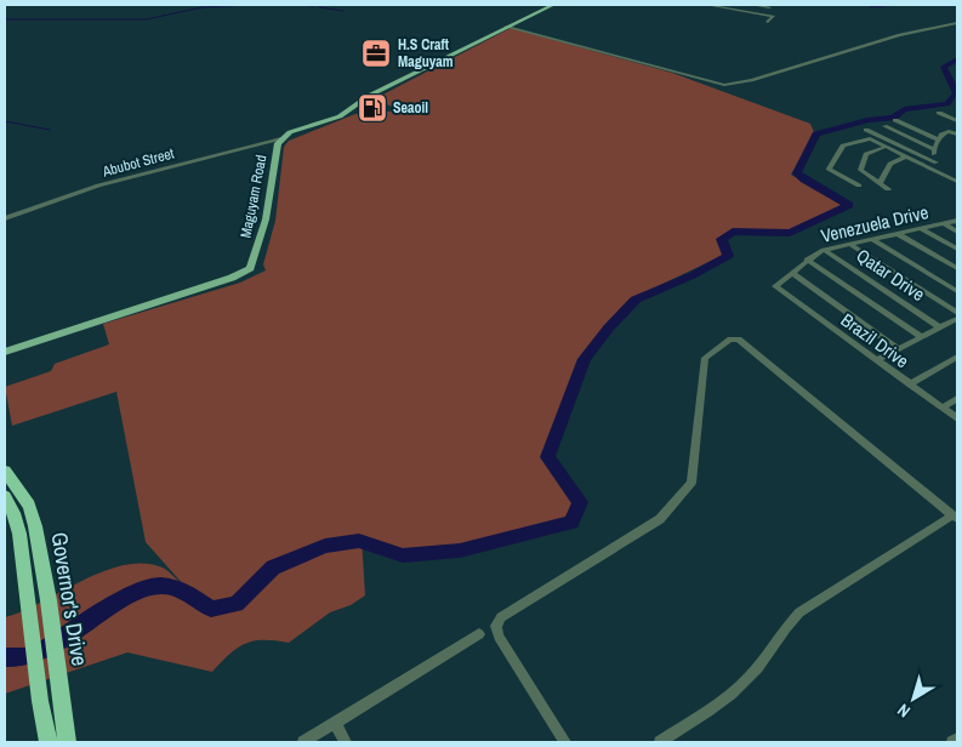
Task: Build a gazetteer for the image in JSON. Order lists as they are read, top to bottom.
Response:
{
  "streets": {
    "highway": ["Governor's Drive"],
    "main road": ["Maguyam Road"],
    "street": [
      "Abubot Street",
      "Venezuela Drive",
      "Qatar Drive",
      "Brazil Drive"
    ]
  },
  "crossings": [
    ["Abubot Street", "Maguyam Road"],
    ["Venezuela Drive", "Qatar Drive"],
    ["Venezuela Drive", "Brazil Drive"]
  ],
  "places": {
    "office": ["H.S Craft Maguyam"],
    "fuel station": ["Seaoil"]
  },
  "north": "bottom left"
}
